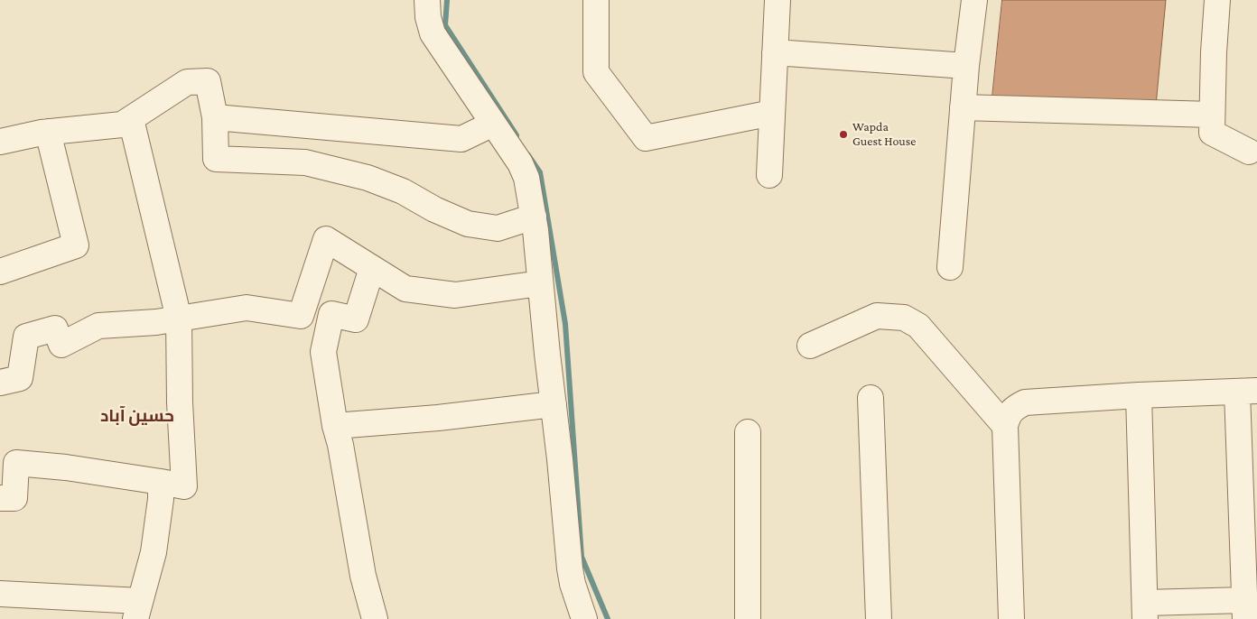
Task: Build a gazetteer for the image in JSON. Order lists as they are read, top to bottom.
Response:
{
  "districts": ["حسین آباد"],
  "places": ["Wapda Guest House"]
}
